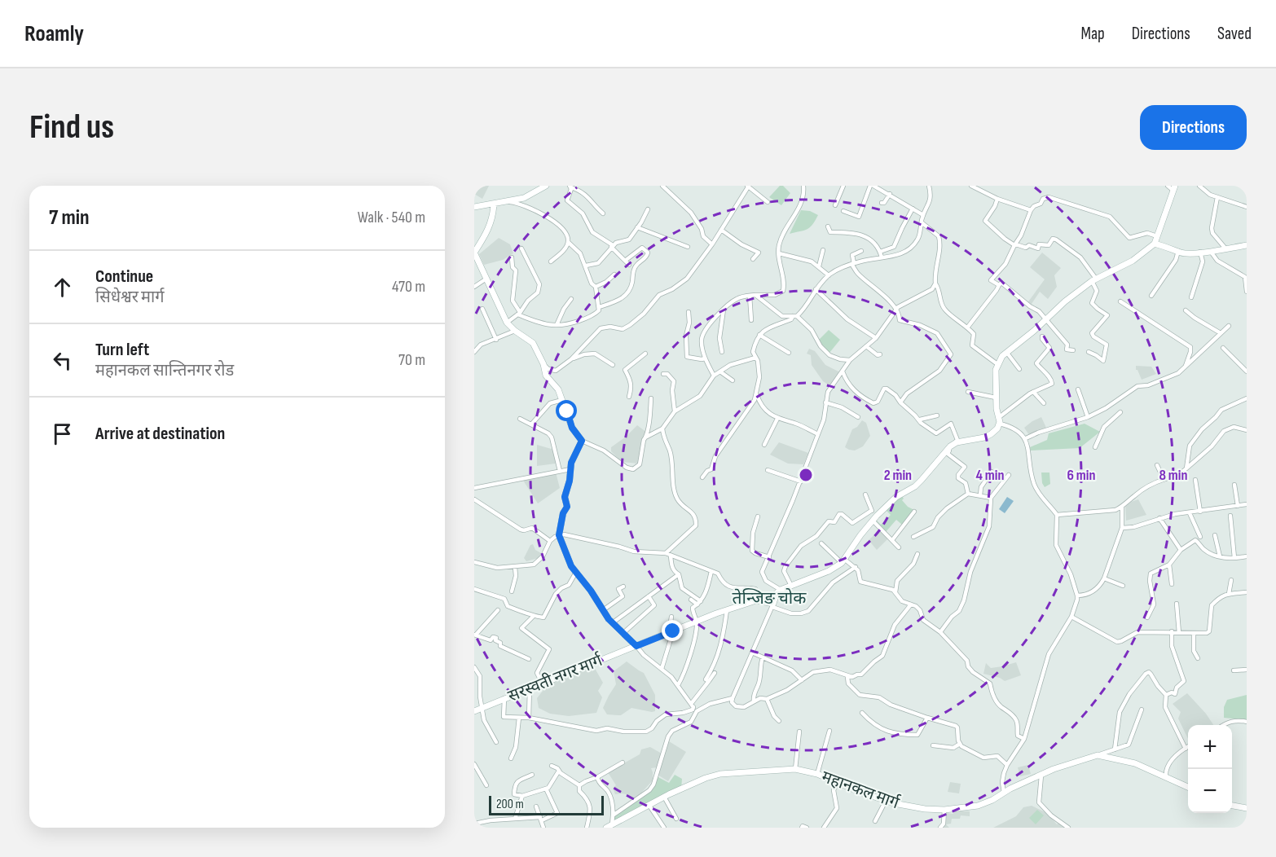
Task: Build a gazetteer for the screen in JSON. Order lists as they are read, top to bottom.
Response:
{
  "streets": {
    "main road": ["सरस्वती नगर मार्ग", "महानकल मार्ग"]
  },
  "districts": ["तेन्जिङ चोक"],
  "scale_bar": "200 m",
  "page": {
    "header": "Roamly",
    "nav": ["Map", "Directions", "Saved"],
    "buttons": "Directions",
    "title": "Find us",
    "heading": ["7 min", "Walk · 540 m"],
    "list": [
      ["Continue", "सिधेश्वर मार्ग", "470 m"],
      ["Turn left", "महानकल सान्तिनगर रोड", "70 m"],
      "Arrive at destination"
    ],
    "map_buttons": ["+", "−"],
    "scale": "200 m"
  },
  "rings": [
    "2 min",
    "4 min",
    "6 min",
    "8 min"
  ]
}
